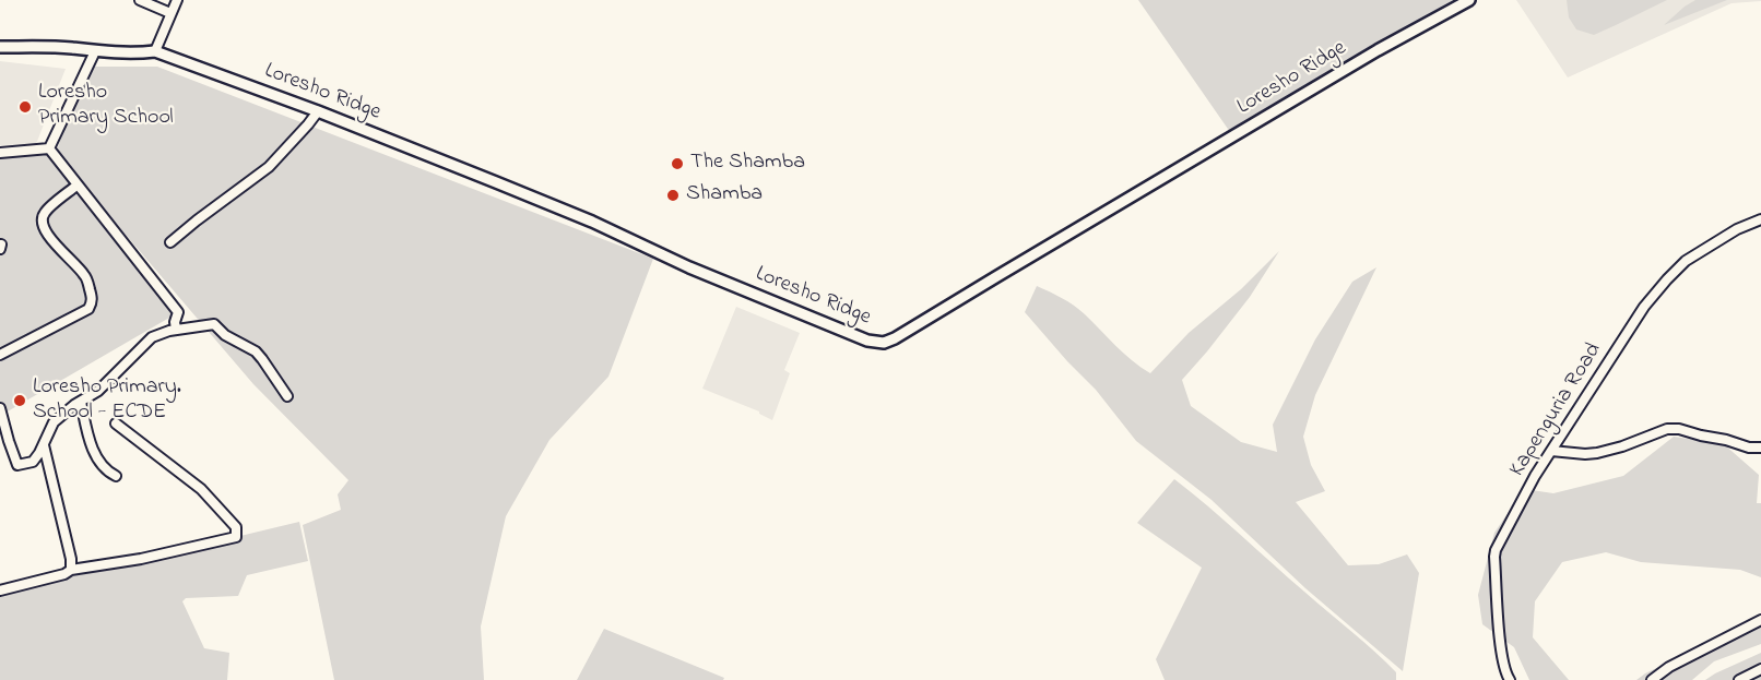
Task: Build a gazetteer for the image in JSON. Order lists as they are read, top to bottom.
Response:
{
  "streets": {
    "street": ["Loresho Ridge", "Kapenguria Road"]
  },
  "places": [
    "Loresho Primary School",
    "The Shamba",
    "Shamba",
    "Loresho Primary. School - ECDE"
  ]
}
